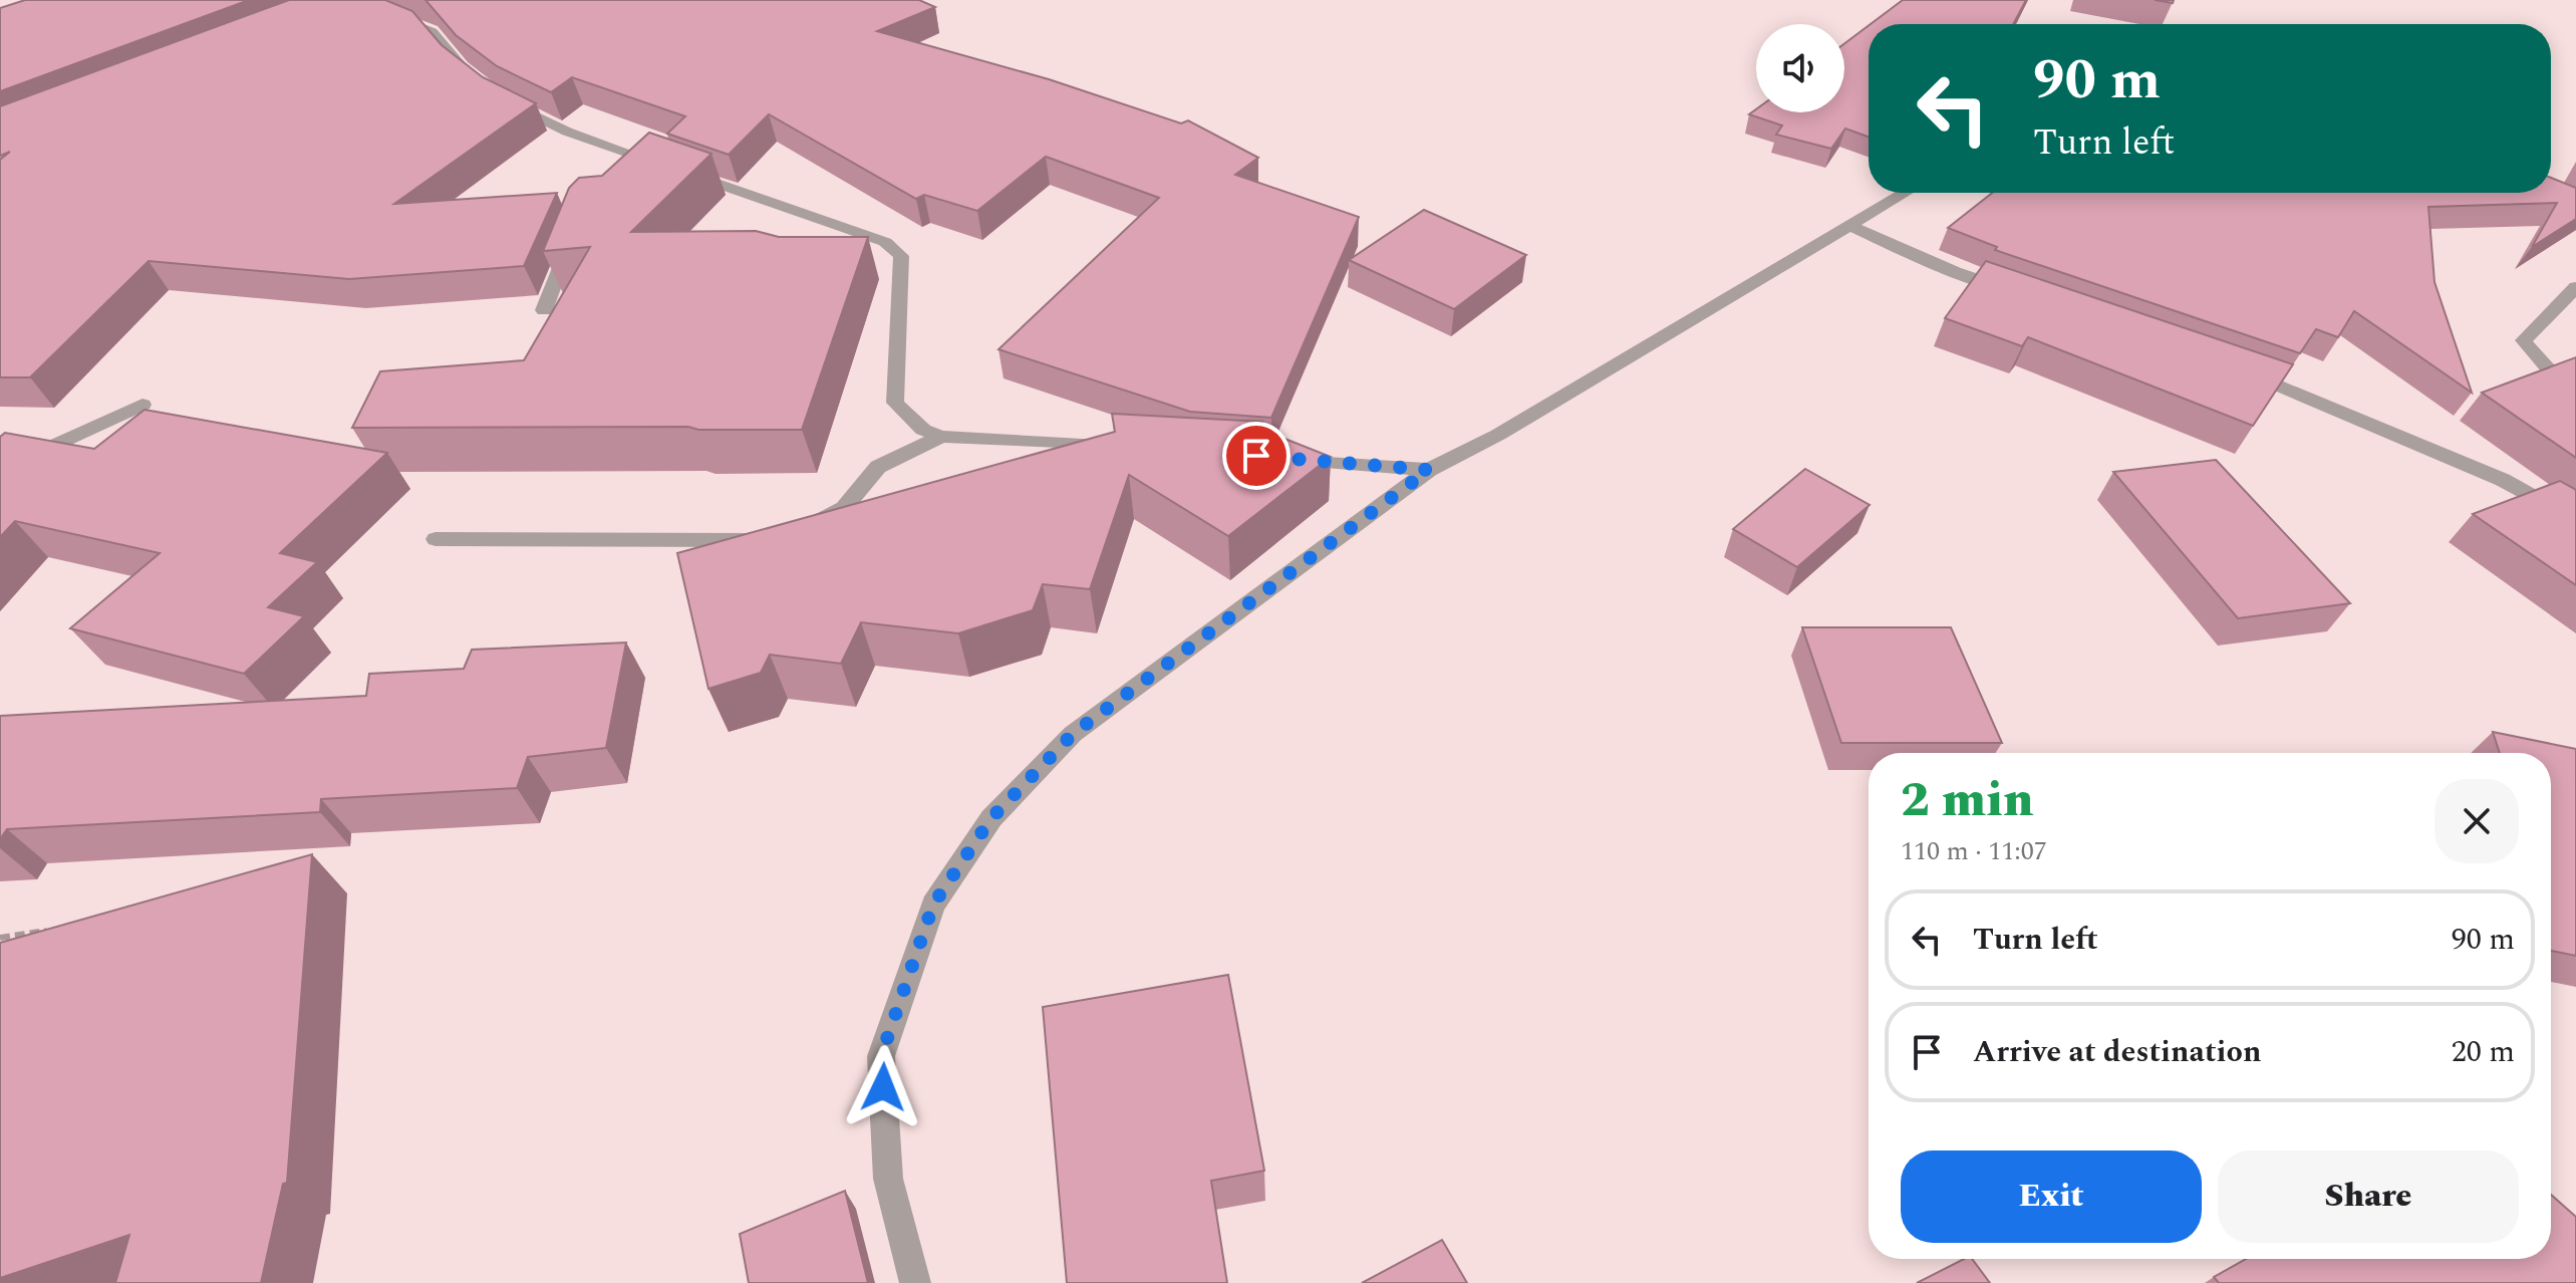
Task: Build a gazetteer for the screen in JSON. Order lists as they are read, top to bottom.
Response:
{
  "page": {
    "turn": ["90 m", "Turn left"],
    "heading": ["2 min", "110 m · 11:07"],
    "list": [
      {
        "name": "Turn left",
        "value": "90 m"
      },
      {
        "name": "Arrive at destination",
        "value": "20 m"
      }
    ],
    "buttons": ["Exit", "Share"]
  }
}
